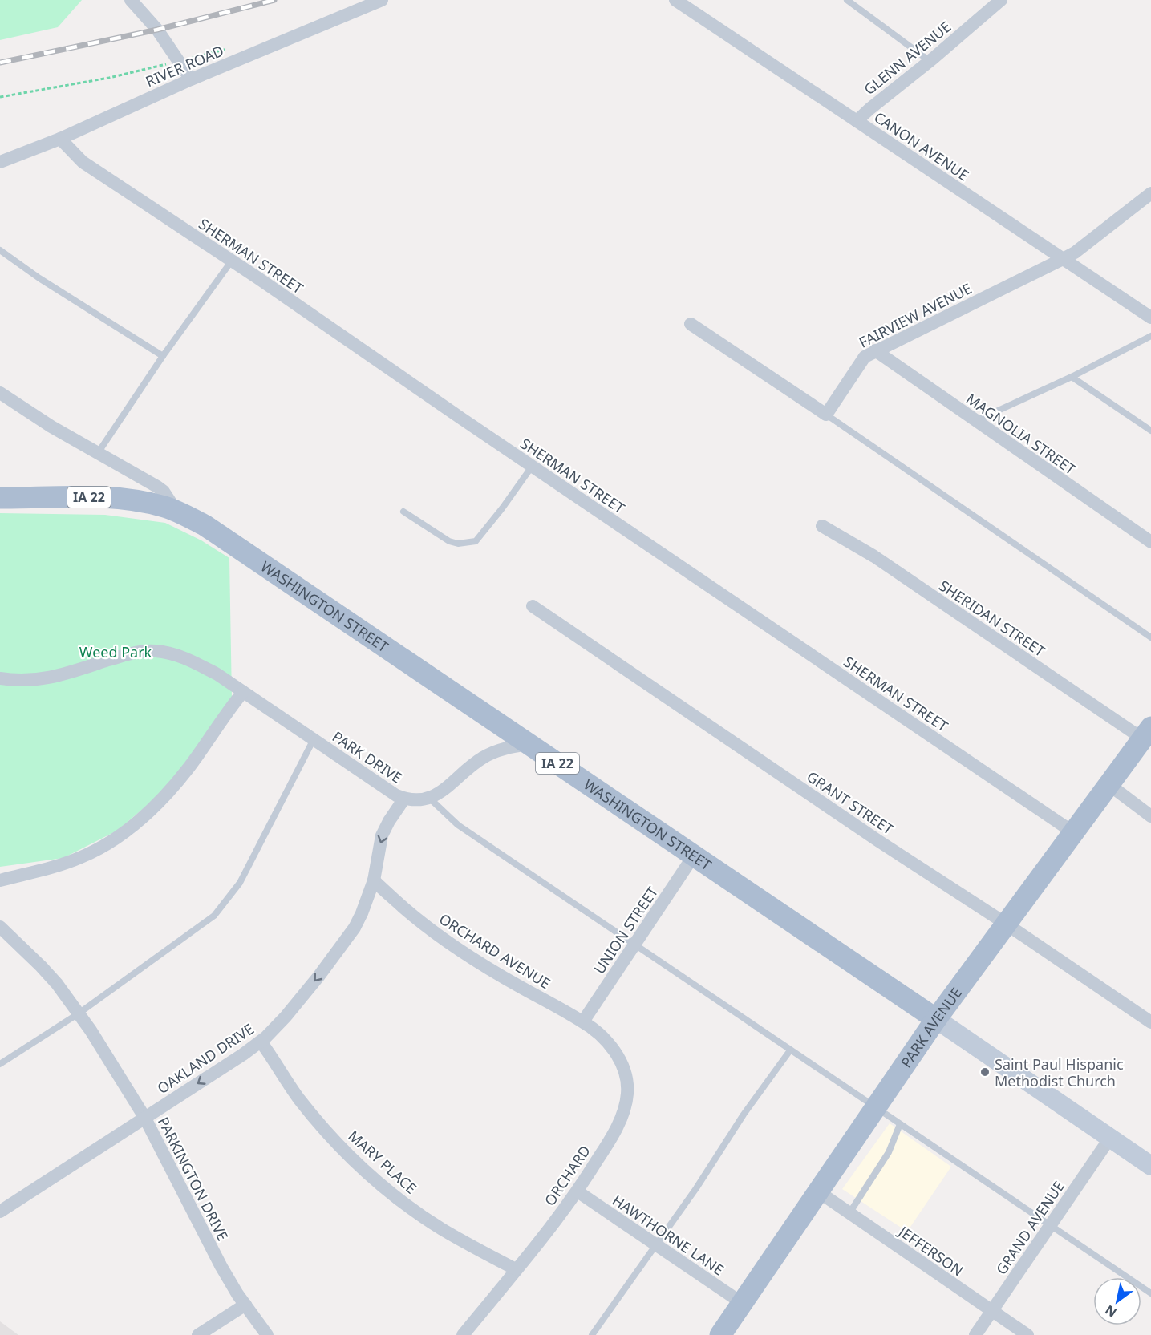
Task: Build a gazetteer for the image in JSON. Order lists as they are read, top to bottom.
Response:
{
  "streets": {
    "main road": ["IA 22", "WASHINGTON STREET", "PARK AVENUE"],
    "street": [
      "GLENN AVENUE",
      "RIVER ROAD",
      "CANON AVENUE",
      "SHERMAN STREET",
      "FAIRVIEW AVENUE",
      "MAGNOLIA STREET",
      "SHERIDAN STREET",
      "PARK DRIVE",
      "GRANT STREET",
      "UNION STREET",
      "ORCHARD AVENUE",
      "OAKLAND DRIVE",
      "MARY PLACE",
      "ORCHARD",
      "PARKINGTON DRIVE",
      "GRAND AVENUE",
      "HAWTHORNE LANE",
      "JEFFERSON"
    ]
  },
  "crossings": [
    ["GLENN AVENUE", "CANON AVENUE"],
    ["RIVER ROAD", "SHERMAN STREET"],
    ["CANON AVENUE", "FAIRVIEW AVENUE"],
    ["SHERMAN STREET", "PARK AVENUE"],
    ["FAIRVIEW AVENUE", "MAGNOLIA STREET"],
    ["IA 22", "WASHINGTON STREET"],
    ["WASHINGTON STREET", "UNION STREET"],
    ["WASHINGTON STREET", "PARK AVENUE"],
    ["WASHINGTON STREET", "GRAND AVENUE"],
    ["SHERIDAN STREET", "PARK AVENUE"],
    ["PARK DRIVE", "OAKLAND DRIVE"],
    ["GRANT STREET", "PARK AVENUE"],
    ["UNION STREET", "ORCHARD AVENUE"],
    ["UNION STREET", "ORCHARD"],
    ["ORCHARD AVENUE", "OAKLAND DRIVE"],
    ["ORCHARD AVENUE", "ORCHARD"],
    ["PARK AVENUE", "HAWTHORNE LANE"],
    ["PARK AVENUE", "JEFFERSON"],
    ["OAKLAND DRIVE", "MARY PLACE"],
    ["OAKLAND DRIVE", "PARKINGTON DRIVE"],
    ["MARY PLACE", "ORCHARD"],
    ["ORCHARD", "HAWTHORNE LANE"],
    ["GRAND AVENUE", "JEFFERSON"]
  ],
  "one_way": ["OAKLAND DRIVE"],
  "parks": ["Weed Park"],
  "places": ["Saint Paul Hispanic Methodist Church"],
  "north": "bottom left"
}
